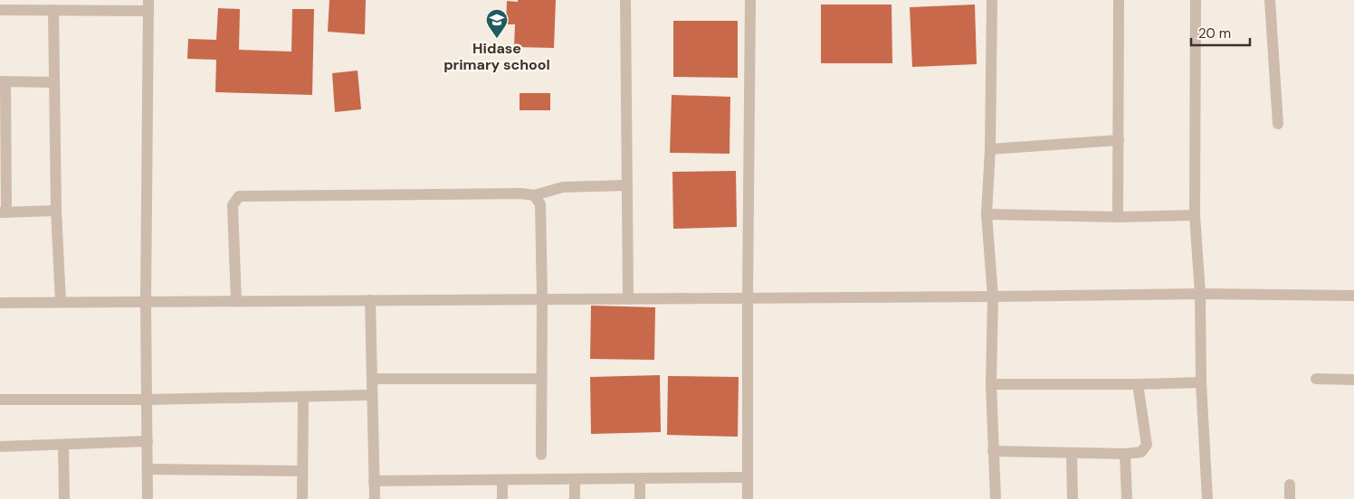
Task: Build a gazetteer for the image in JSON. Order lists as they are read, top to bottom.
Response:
{
  "places": {
    "school or university": ["Hidase primary school"]
  },
  "scale_bar": "20 m"
}
